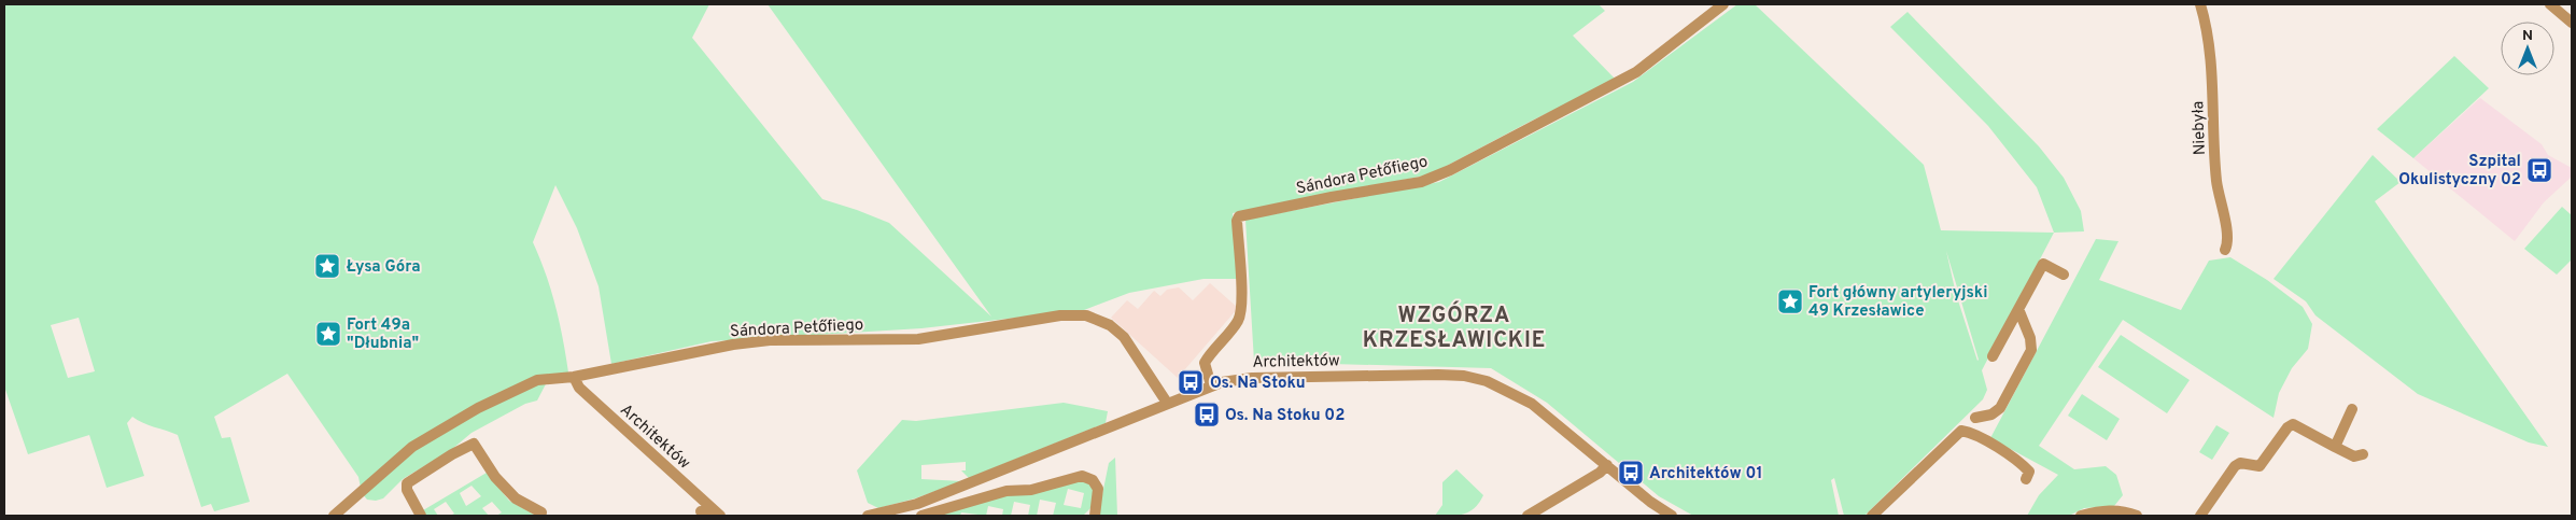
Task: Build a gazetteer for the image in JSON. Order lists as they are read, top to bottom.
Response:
{
  "streets": {
    "street": ["Niebyła", "Sándora Petőfiego", "Architektów"]
  },
  "crossings": [
    ["Sándora Petőfiego", "Architektów"]
  ],
  "districts": ["WZGÓRZA KRZESŁAWICKIE"],
  "places": {
    "bus stop": [
      "Szpital Okulistyczny 02",
      "Os. Na Stoku",
      "Os. Na Stoku 02",
      "Architektów 01"
    ],
    "place": ["Łysa Góra", "Fort główny artyleryjski 49 Krzesławice", "Fort 49a \"Dłubnia\""]
  },
  "north": "top"
}
